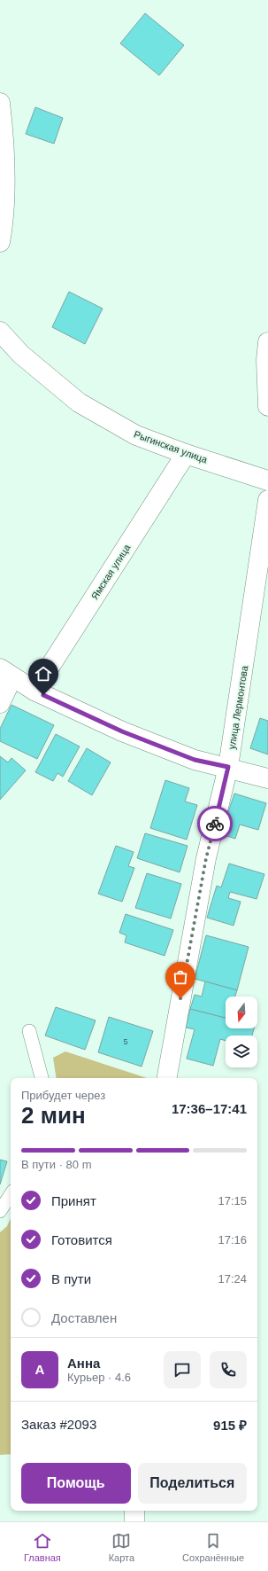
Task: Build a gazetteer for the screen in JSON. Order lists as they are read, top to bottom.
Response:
{
  "streets": {
    "street": ["Рыгинская улица", "Ямская улица", "улица Лермонтова"]
  },
  "crossings": [
    ["Рыгинская улица", "Ямская улица"]
  ],
  "house_numbers": ["5"],
  "north": "bottom",
  "page": {
    "heading": ["2 мин", "Прибудет через", "17:36–17:41"],
    "panel": [
      "Анна",
      "Курьер · 4.6",
      "Заказ #2093",
      "915 ₽"
    ],
    "bar": "В пути · 80 m",
    "list": [
      ["Принят", "17:15"],
      ["Готовится", "17:16"],
      ["В пути", "17:24"],
      "Доставлен"
    ],
    "round": "А",
    "buttons": ["Помощь", "Поделиться"],
    "tabs": ["Главная", "Карта", "Сохранённые"]
  }
}
